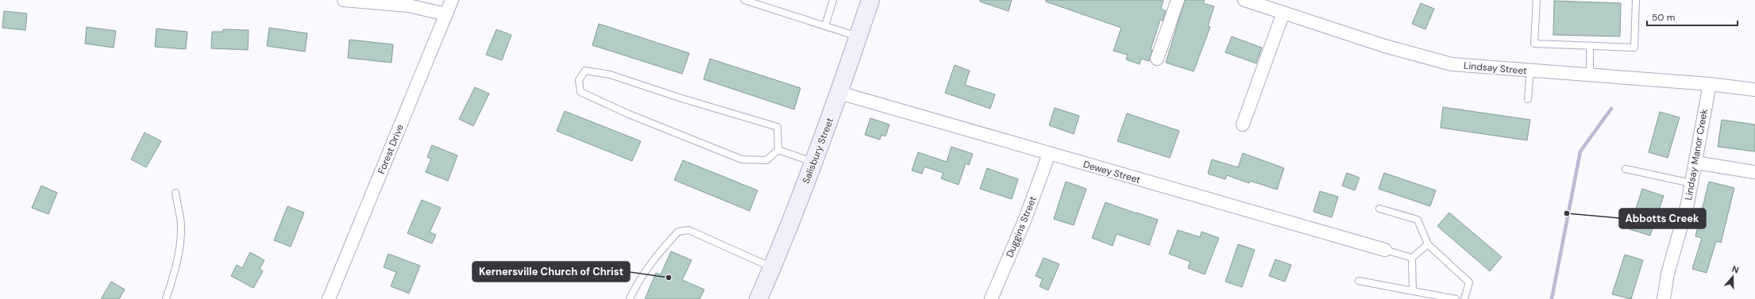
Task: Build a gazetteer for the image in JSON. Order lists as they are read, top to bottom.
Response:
{
  "streets": {
    "main road": ["Salisbury Street"],
    "street": [
      "Lindsay Street",
      "Forest Drive",
      "Lindsay Manor Creek",
      "Dewey Street",
      "Duggins Street"
    ]
  },
  "crossings": [
    ["Lindsay Street", "Lindsay Manor Creek"],
    ["Salisbury Street", "Dewey Street"],
    ["Dewey Street", "Duggins Street"]
  ],
  "places": ["Abbotts Creek", "Kernersville Church of Christ"],
  "scale_bar": "50 m",
  "north": "top"
}
